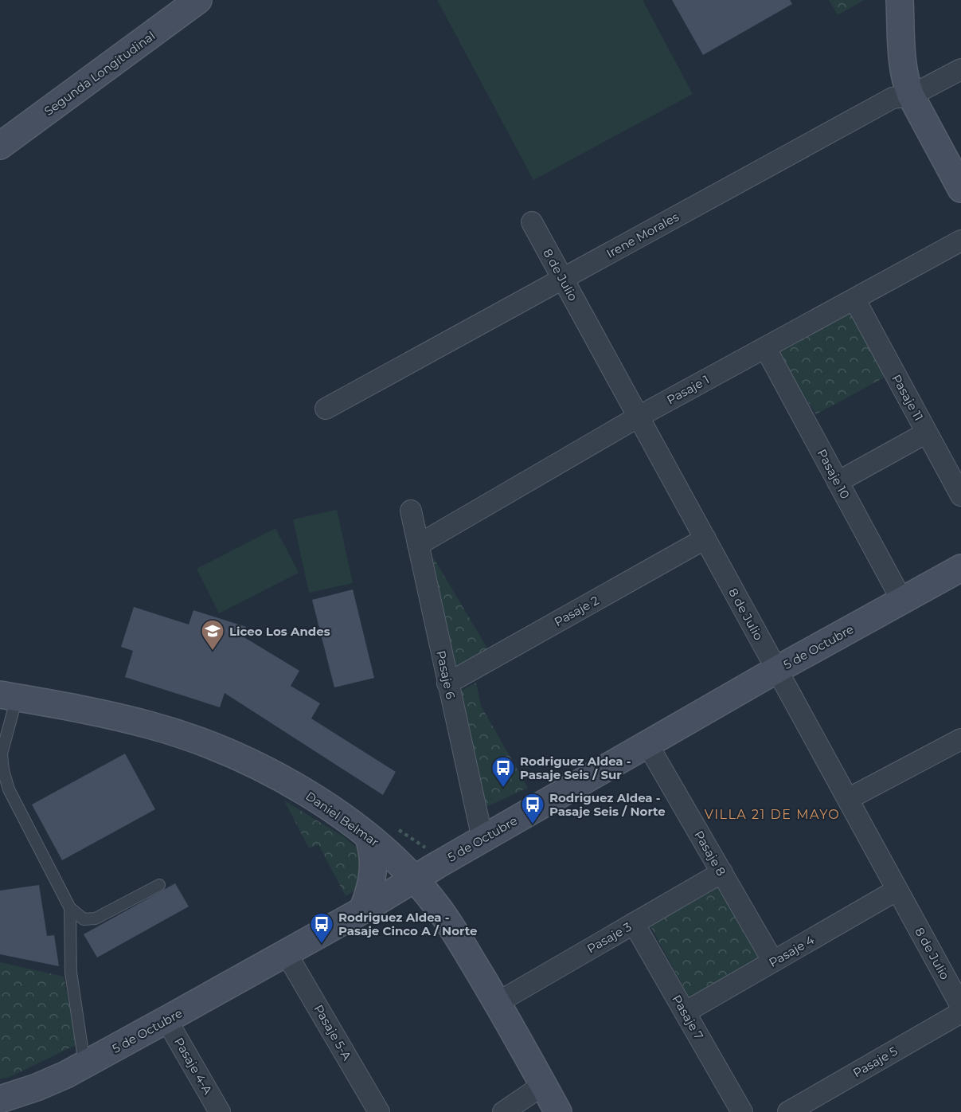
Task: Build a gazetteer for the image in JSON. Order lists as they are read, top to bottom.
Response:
{
  "streets": {
    "main road": ["Segunda Longitudinal", "5 de Octubre", "Daniel Belmar"],
    "street": [
      "Irene Morales",
      "8 de Julio",
      "Pasaje 1",
      "Pasaje 11",
      "Pasaje 10",
      "Pasaje 2",
      "Pasaje 6",
      "Pasaje 8",
      "Pasaje 3",
      "Pasaje 4",
      "Pasaje 7",
      "Pasaje 5-A",
      "Pasaje 5",
      "Pasaje 4-A"
    ]
  },
  "crossings": [
    ["Irene Morales", "8 de Julio"],
    ["8 de Julio", "Pasaje 1"],
    ["8 de Julio", "Pasaje 2"],
    ["8 de Julio", "5 de Octubre"],
    ["8 de Julio", "Pasaje 4"],
    ["Pasaje 1", "Pasaje 11"],
    ["Pasaje 1", "Pasaje 10"],
    ["Pasaje 1", "Pasaje 6"],
    ["Pasaje 10", "5 de Octubre"],
    ["Pasaje 2", "Pasaje 6"],
    ["5 de Octubre", "Pasaje 6"],
    ["5 de Octubre", "Daniel Belmar"],
    ["5 de Octubre", "Pasaje 8"],
    ["5 de Octubre", "Pasaje 5-A"],
    ["5 de Octubre", "Pasaje 4-A"],
    ["Daniel Belmar", "Pasaje 3"],
    ["Pasaje 8", "Pasaje 3"],
    ["Pasaje 8", "Pasaje 4"],
    ["Pasaje 3", "Pasaje 7"],
    ["Pasaje 4", "Pasaje 7"]
  ],
  "districts": ["VILLA 21 DE MAYO"],
  "places": {
    "school or university": ["Liceo Los Andes"],
    "bus stop": ["Rodriguez Aldea - Pasaje Seis / Sur", "Rodriguez Aldea - Pasaje Seis / Norte", "Rodriguez Aldea - Pasaje Cinco A / Norte"]
  }
}
